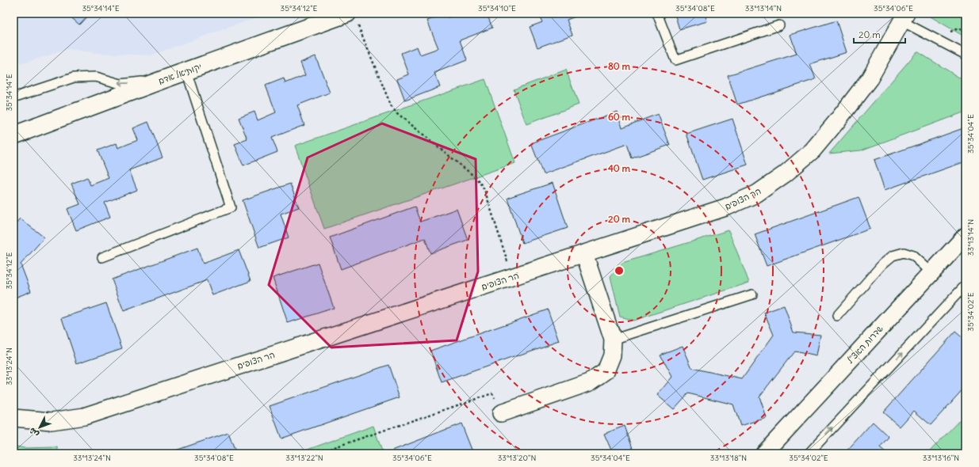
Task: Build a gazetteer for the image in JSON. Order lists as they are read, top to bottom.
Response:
{
  "streets": {
    "street": ["יקותיאל אדם", "הר הצופים", "שדרות האצ\"ל"]
  },
  "scale_bar": "20 m",
  "north": "bottom left",
  "coordinates": [
    "35°34'14\"E",
    "35°34'12\"E",
    "35°34'10\"E",
    "35°34'08\"E",
    "33°13'14\"N",
    "35°34'06\"E",
    "35°34'04\"E",
    "35°34'02\"E",
    "33°13'24\"N",
    "33°13'22\"N",
    "33°13'20\"N",
    "33°13'18\"N",
    "33°13'16\"N"
  ],
  "rings": [
    "80 m",
    "60 m",
    "40 m",
    "20 m"
  ]
}
